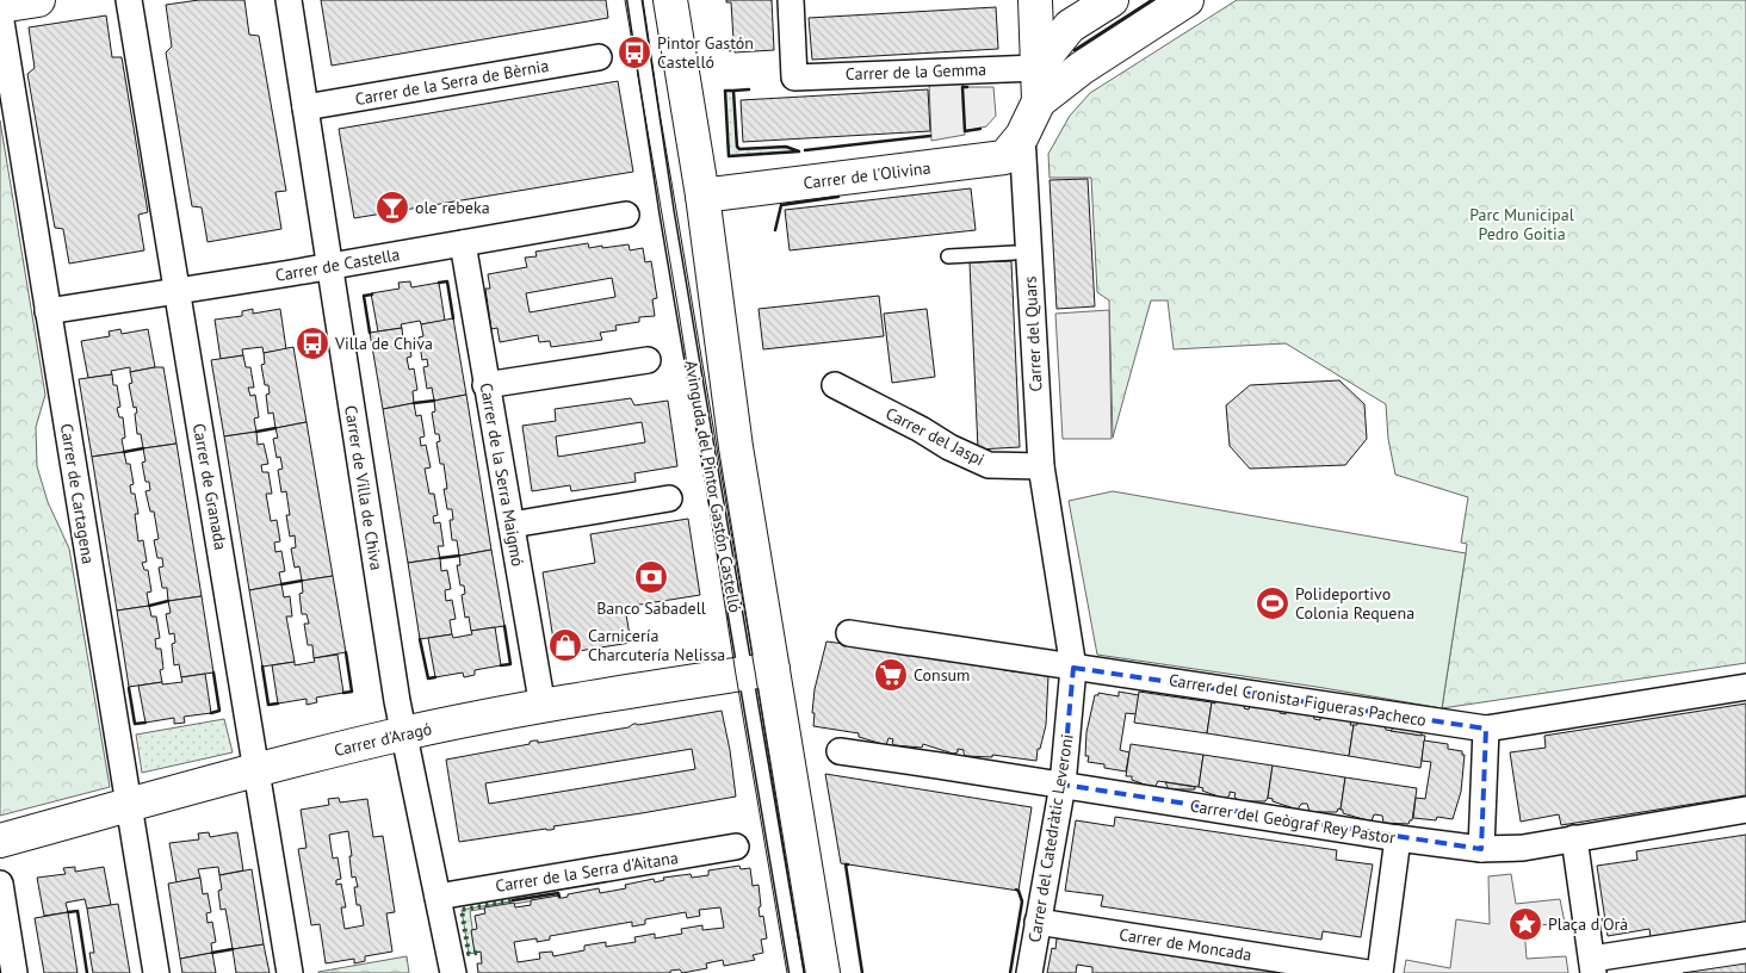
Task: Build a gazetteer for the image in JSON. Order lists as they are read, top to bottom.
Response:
{
  "streets": {
    "street": [
      "Carrer de la Gemma",
      "Carrer de la Serra de Bèrnia",
      "Carrer de l'Olivina",
      "Carrer de Castella",
      "Carrer del Quars",
      "Carrer del Jaspi",
      "Carrer de la Serra Maigmó",
      "Carrer de Granada",
      "Avinguda del Pintor Gastón Castelló",
      "Carrer de Villa de Chiva",
      "Carrer de Cartagena",
      "Carrer del Cronista Figueras Pacheco",
      "Carrer d'Aragó",
      "Carrer del Geògraf Rey Pastor",
      "Carrer del Catedràtic Leveroni",
      "Carrer de la Serra d'Aitana",
      "Carrer de Moncada"
    ]
  },
  "crossings": [
    ["Carrer de la Gemma", "Carrer del Quars"],
    ["Carrer de la Serra de Bèrnia", "Carrer de Villa de Chiva"],
    ["Carrer de l'Olivina", "Carrer del Quars"],
    ["Carrer de l'Olivina", "Avinguda del Pintor Gastón Castelló"],
    ["Carrer de Castella", "Carrer de la Serra Maigmó"],
    ["Carrer de Castella", "Carrer de Granada"],
    ["Carrer de Castella", "Carrer de Villa de Chiva"],
    ["Carrer de Castella", "Carrer de Cartagena"],
    ["Carrer del Quars", "Carrer del Jaspi"],
    ["Carrer del Quars", "Carrer del Cronista Figueras Pacheco"],
    ["Carrer del Quars", "Carrer del Catedràtic Leveroni"],
    ["Carrer de la Serra Maigmó", "Carrer d'Aragó"],
    ["Carrer de Granada", "Carrer d'Aragó"],
    ["Avinguda del Pintor Gastón Castelló", "Carrer d'Aragó"],
    ["Carrer de Villa de Chiva", "Carrer d'Aragó"],
    ["Carrer de Villa de Chiva", "Carrer de la Serra d'Aitana"],
    ["Carrer de Cartagena", "Carrer d'Aragó"],
    ["Carrer del Cronista Figueras Pacheco", "Carrer del Catedràtic Leveroni"],
    ["Carrer del Geògraf Rey Pastor", "Carrer del Catedràtic Leveroni"],
    ["Carrer del Catedràtic Leveroni", "Carrer de Moncada"]
  ],
  "parks": ["Parc Municipal Pedro Goitia"],
  "places": {
    "bus stop": ["Pintor Gastón Castelló", "Villa de Chiva"],
    "bar": ["ole rebeka"],
    "bank": ["Banco Sabadell"],
    "sports": ["Polideportivo Colonia Requena"],
    "shop": ["Carnicería Charcutería Nelissa"],
    "supermarket": ["Consum"],
    "place": ["Plaça d'Orà"]
  }
}
